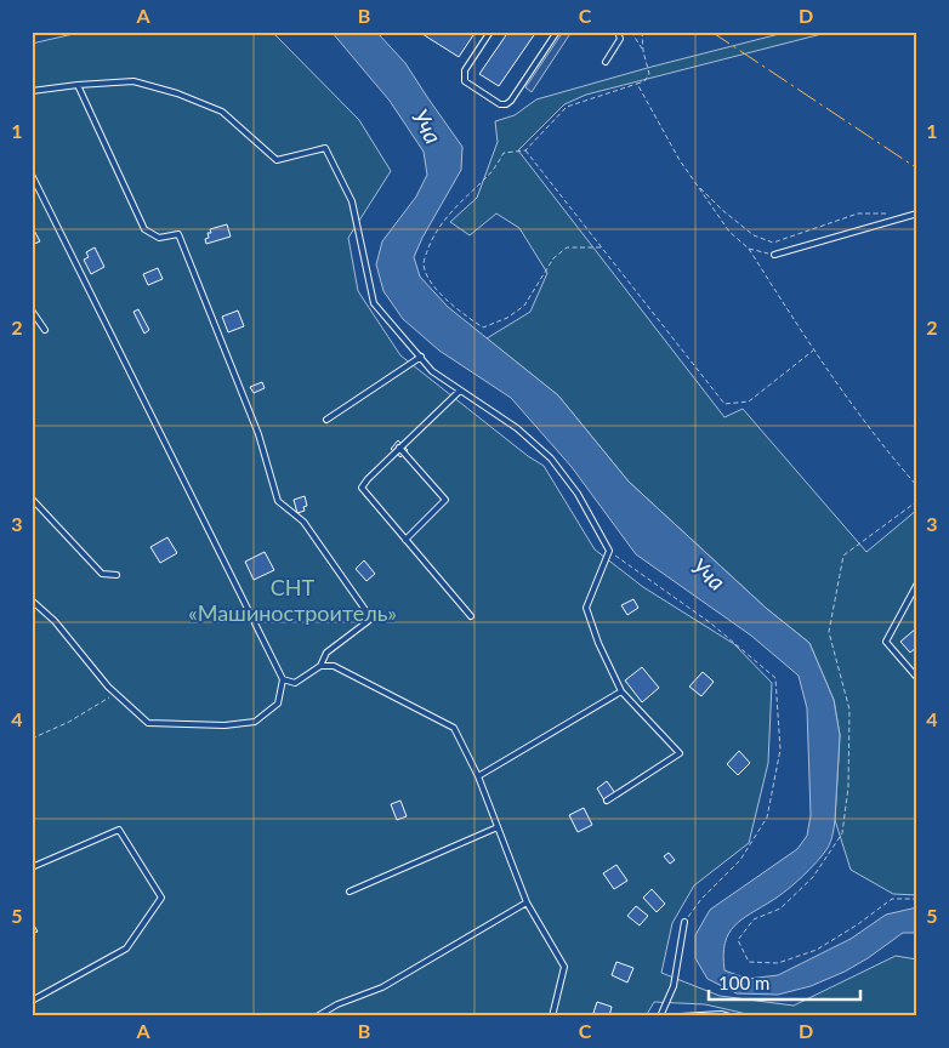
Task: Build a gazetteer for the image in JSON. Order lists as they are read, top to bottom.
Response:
{
  "water": ["Уча"],
  "parks": ["СНТ «Машиностроитель»"],
  "scale_bar": "100 m",
  "grid": {
    "columns": [
      "A",
      "B",
      "C",
      "D"
    ],
    "rows": [
      "1",
      "2",
      "3",
      "4",
      "5"
    ]
  }
}
